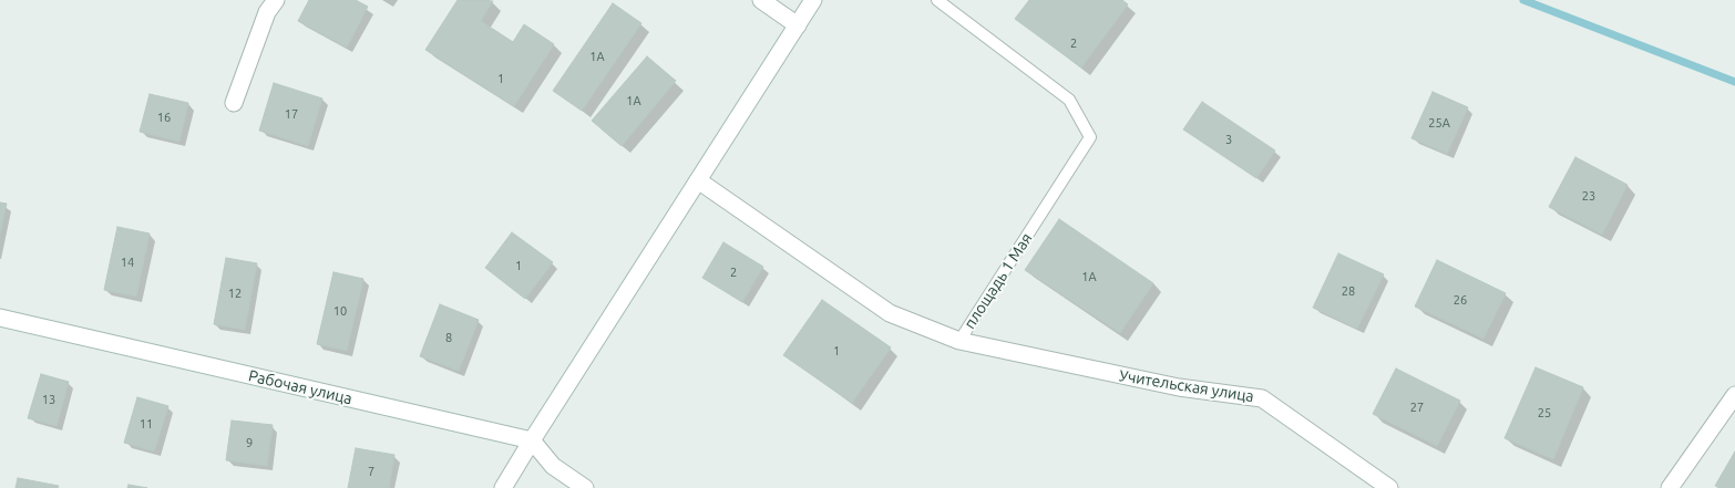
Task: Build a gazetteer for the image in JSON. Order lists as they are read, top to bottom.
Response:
{
  "streets": {
    "street": ["площадь 1 Мая", "Учительская улица", "Рабочая улица"]
  },
  "crossings": [
    ["площадь 1 Мая", "Учительская улица"]
  ],
  "house_numbers": [
    "2",
    "1А",
    "1",
    "1А",
    "17",
    "16",
    "25А",
    "3",
    "23",
    "14",
    "1",
    "2",
    "1А",
    "28",
    "12",
    "26",
    "10",
    "8",
    "1",
    "13",
    "27",
    "25",
    "11",
    "9",
    "7"
  ]
}
